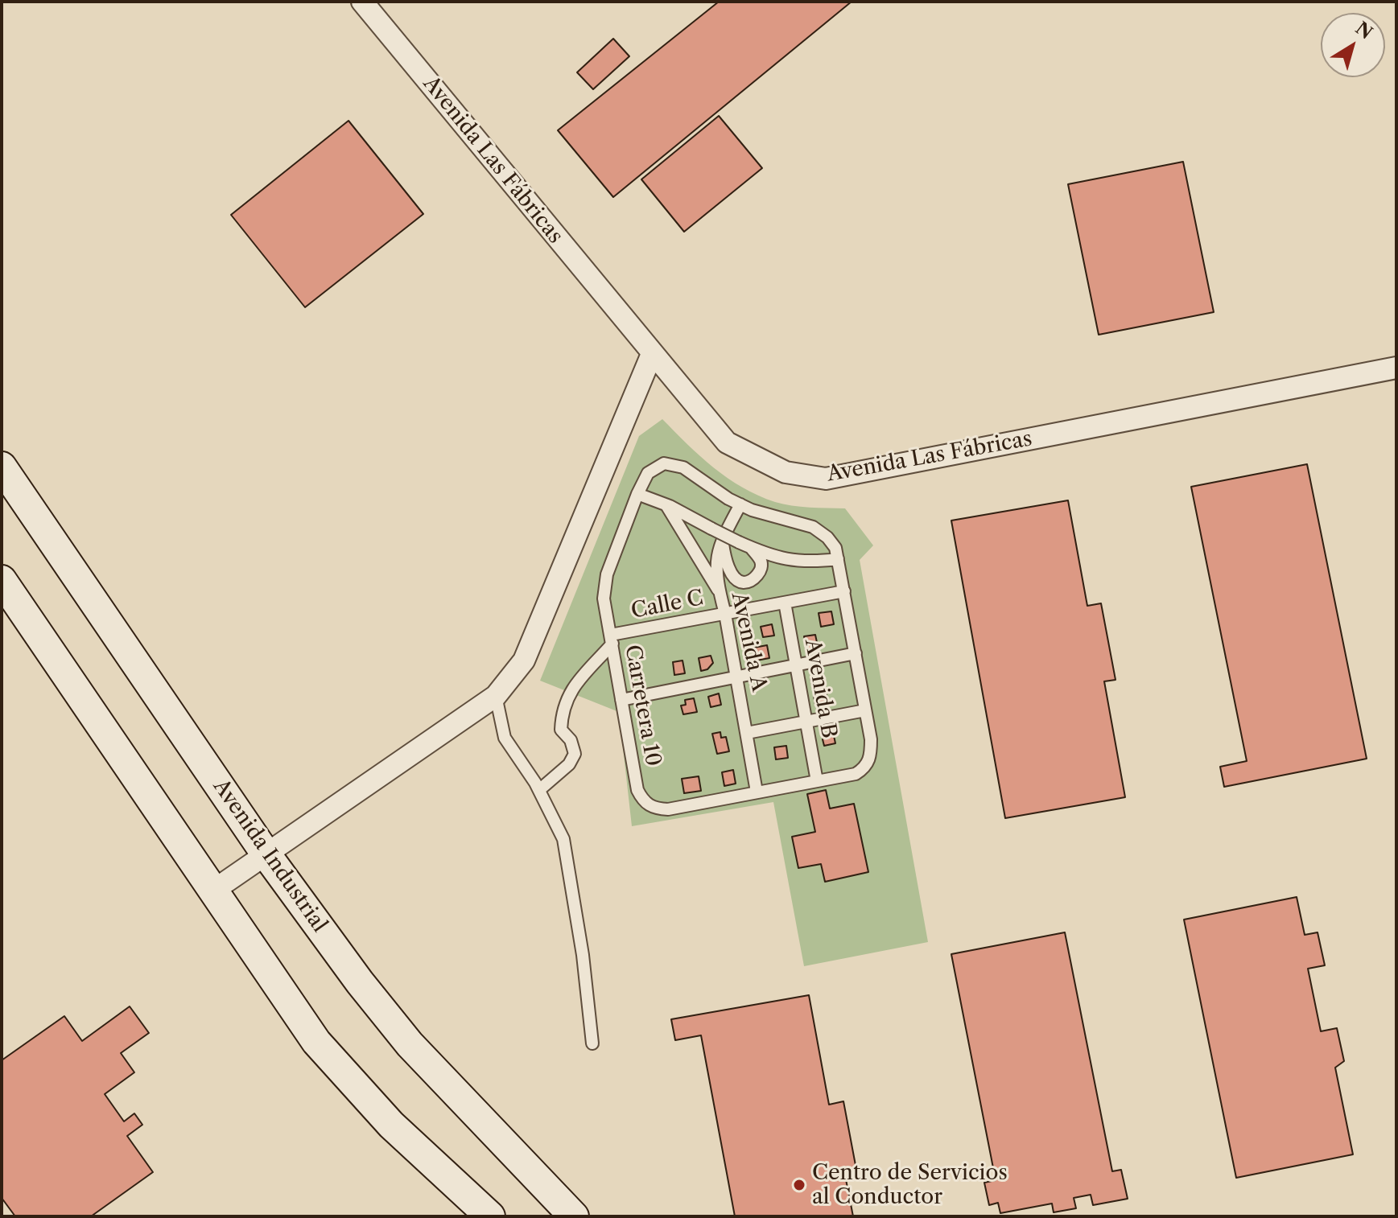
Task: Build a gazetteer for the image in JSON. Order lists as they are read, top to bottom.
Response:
{
  "streets": {
    "street": ["Avenida Las Fábricas", "Avenida Industrial"],
    "lane": [
      "Calle C",
      "Avenida A",
      "Avenida B",
      "Carretera 10"
    ]
  },
  "crossings": [
    ["Calle C", "Avenida A"],
    ["Calle C", "Avenida B"],
    ["Calle C", "Carretera 10"],
    ["Avenida A", "Carretera 10"],
    ["Avenida B", "Carretera 10"]
  ],
  "places": ["Centro de Servicios al Conductor"],
  "north": "top right"
}
